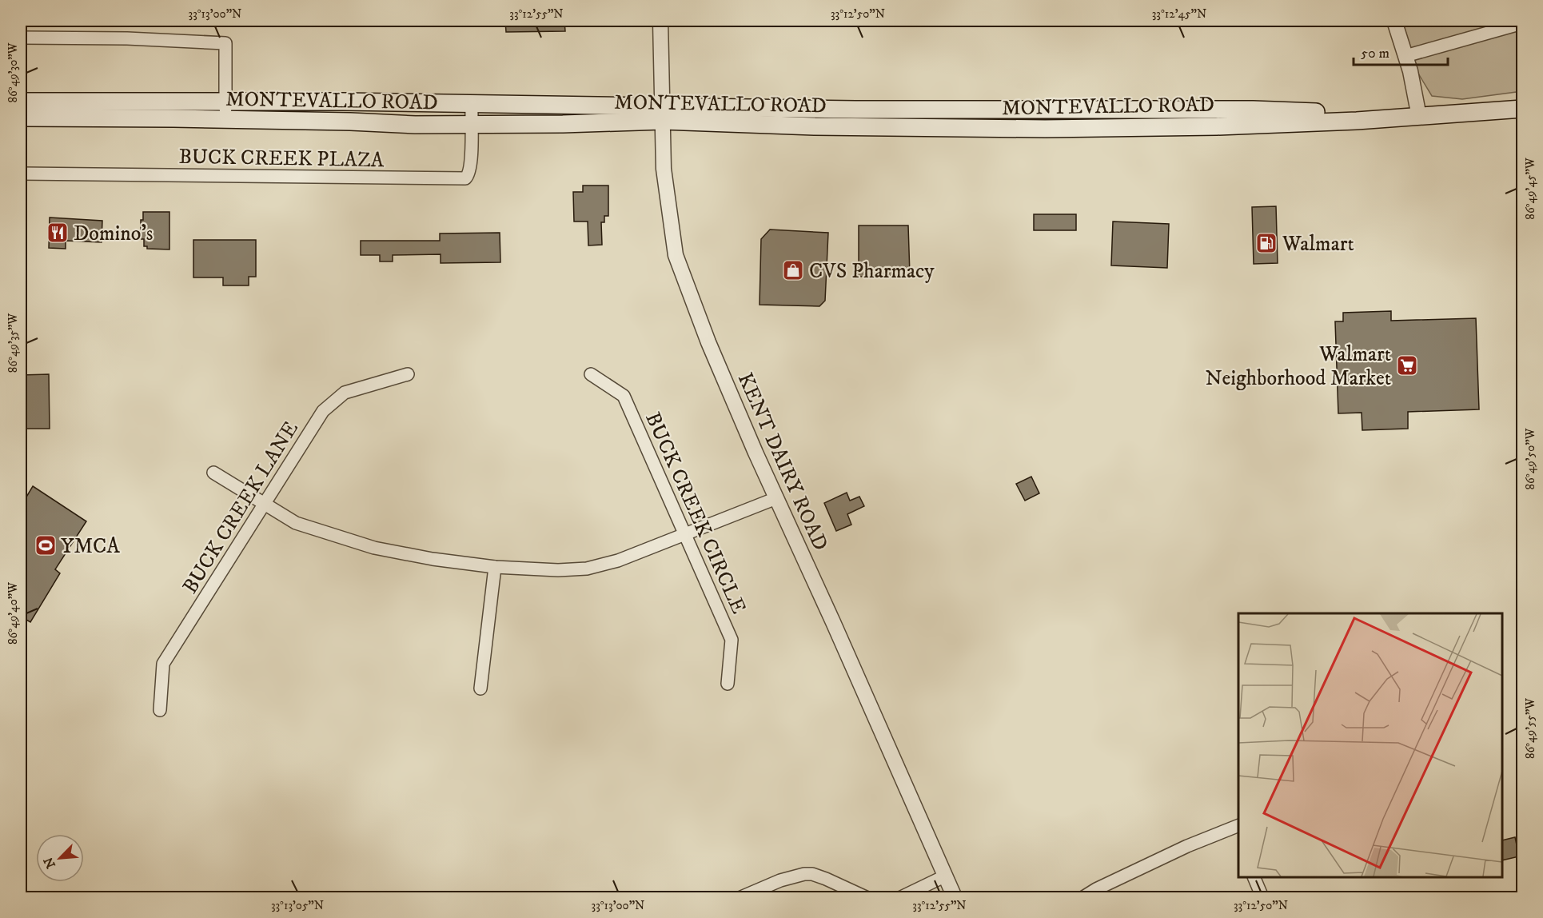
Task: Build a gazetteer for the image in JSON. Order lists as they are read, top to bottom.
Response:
{
  "streets": {
    "main road": ["MONTEVALLO ROAD"],
    "street": [
      "BUCK CREEK PLAZA",
      "KENT DAIRY ROAD",
      "BUCK CREEK LANE",
      "BUCK CREEK CIRCLE"
    ]
  },
  "crossings": [
    ["MONTEVALLO ROAD", "BUCK CREEK PLAZA"],
    ["MONTEVALLO ROAD", "KENT DAIRY ROAD"]
  ],
  "places": {
    "restaurant": ["Domino's"],
    "fuel station": ["Walmart"],
    "shop": ["CVS Pharmacy"],
    "supermarket": ["Walmart Neighborhood Market"],
    "sports": ["YMCA"]
  },
  "scale_bar": "50 m",
  "north": "bottom left",
  "coordinates": [
    "33°13'00\"N",
    "33°12'55\"N",
    "33°12'50\"N",
    "33°12'45\"N",
    "86°49'30\"W",
    "86°49'45\"W",
    "86°49'35\"W",
    "86°49'50\"W",
    "86°49'40\"W",
    "86°49'55\"W",
    "33°13'05\"N"
  ]
}
